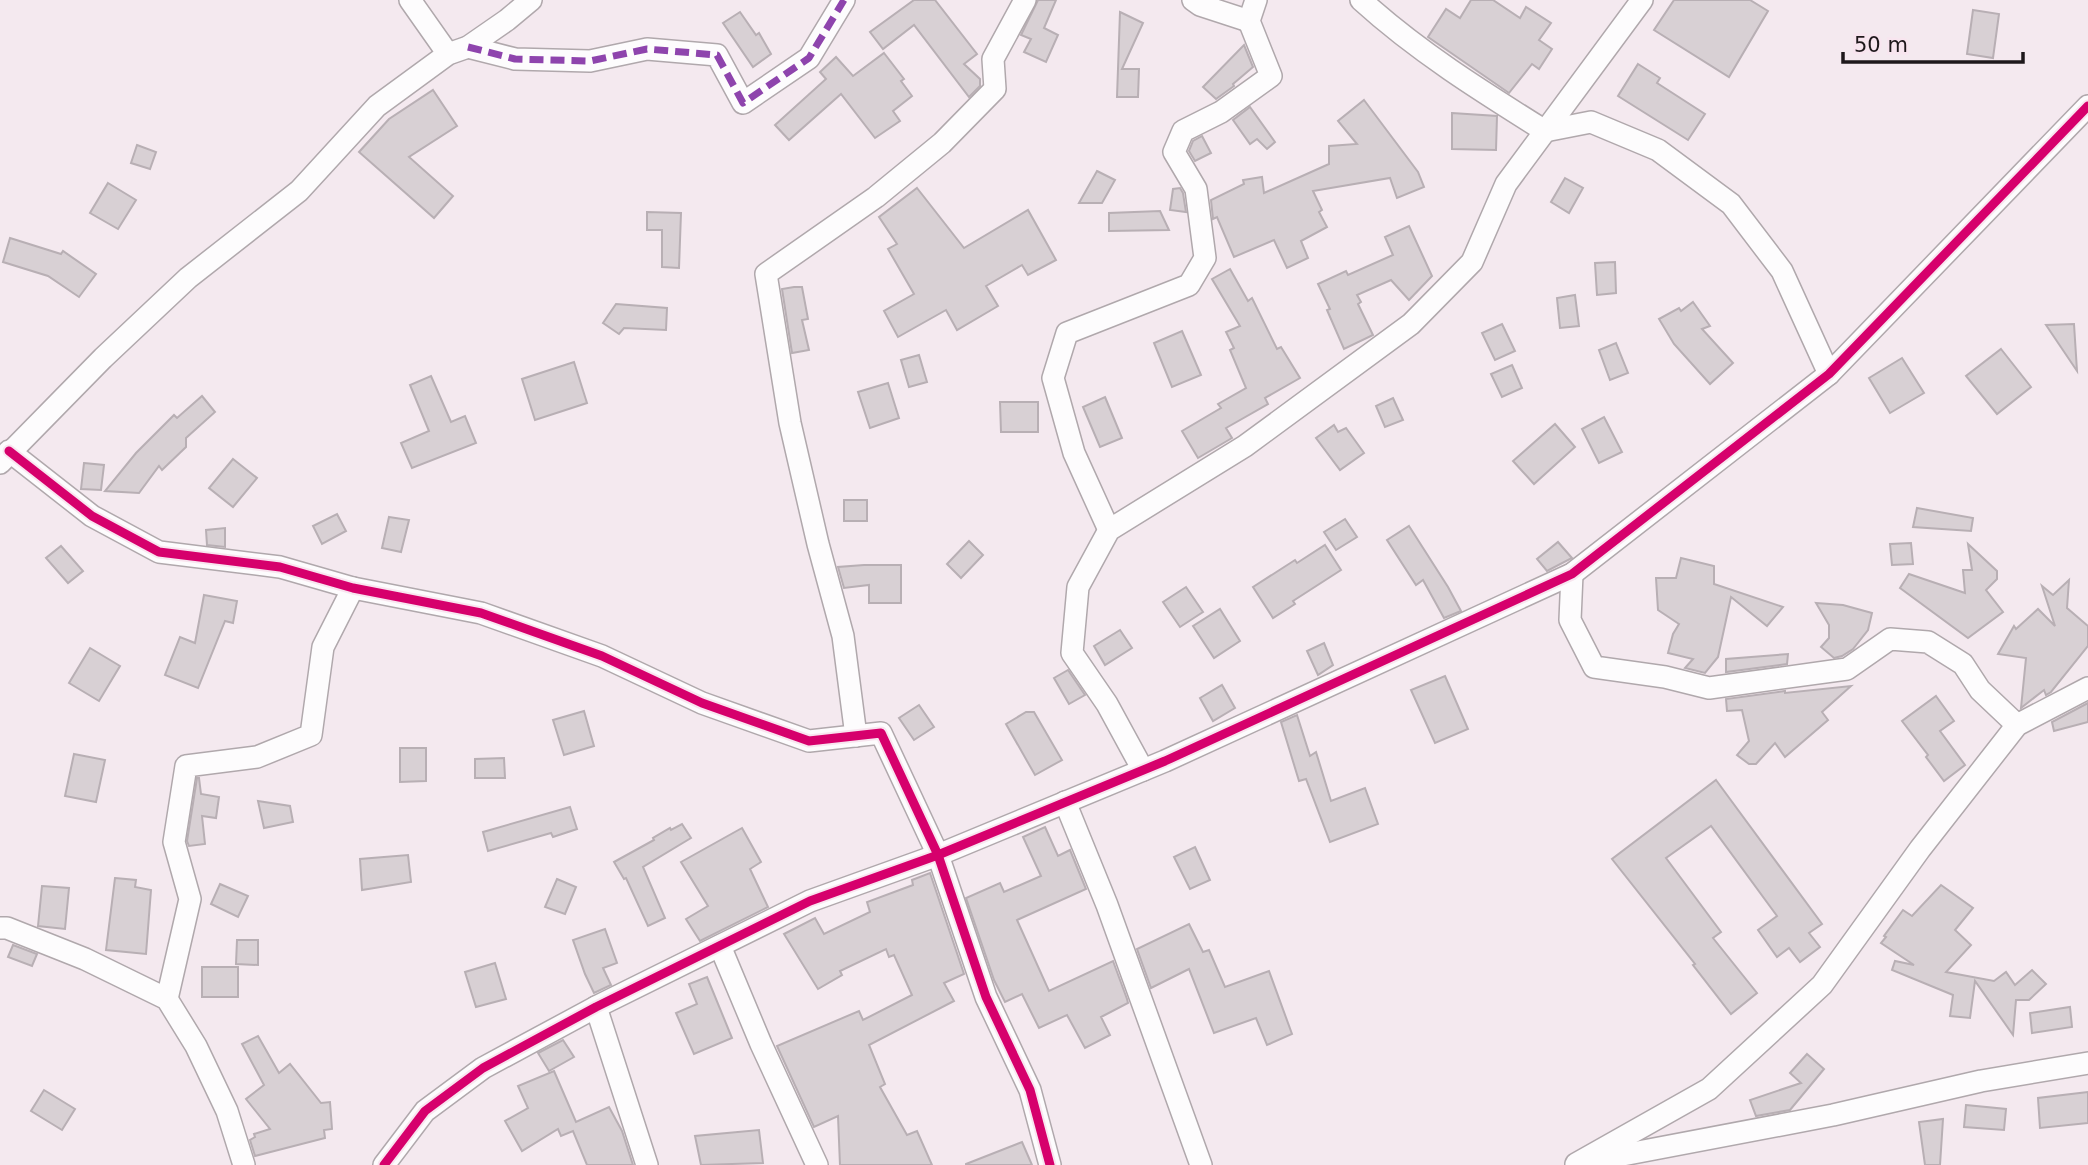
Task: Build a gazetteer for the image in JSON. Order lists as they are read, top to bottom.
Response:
{
  "scale_bar": "50 m"
}
